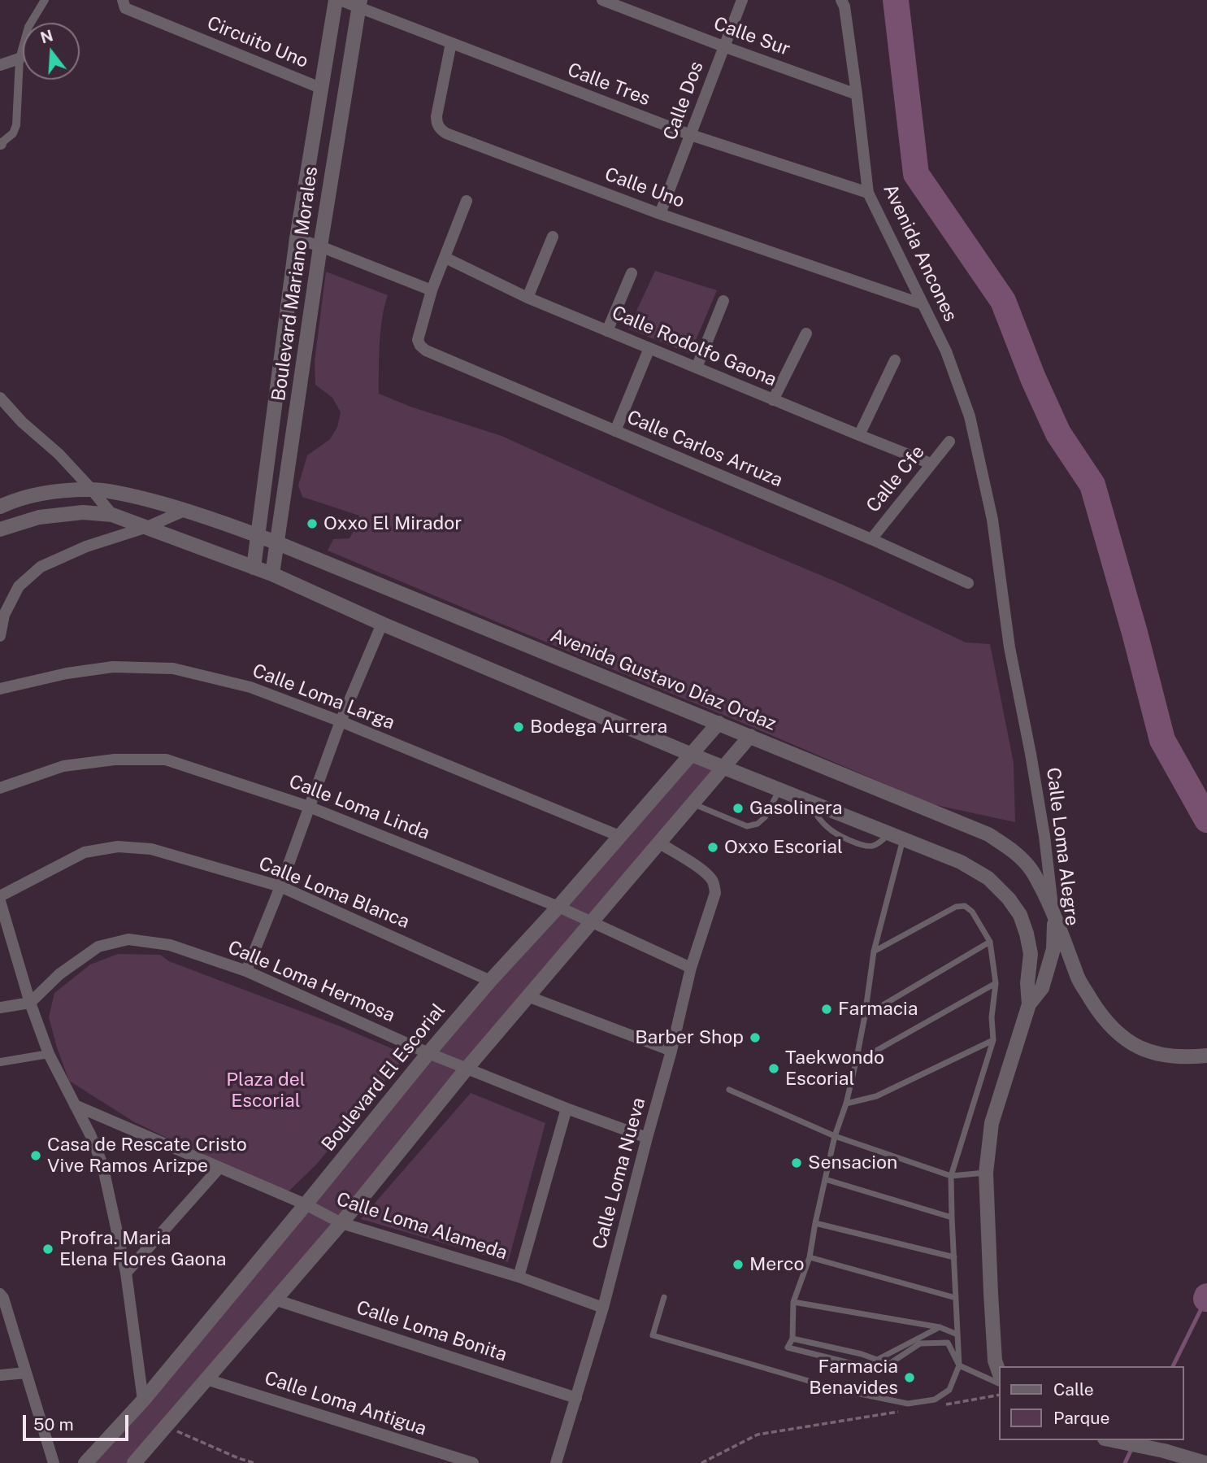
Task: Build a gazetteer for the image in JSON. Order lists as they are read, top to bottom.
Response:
{
  "streets": {
    "street": [
      "Calle Sur",
      "Circuito Uno",
      "Calle Tres",
      "Calle Dos",
      "Calle Uno",
      "Avenida Ancones",
      "Boulevard Mariano Morales",
      "Calle Rodolfo Gaona",
      "Calle Carlos Arruza",
      "Calle Cfe",
      "Avenida Gustavo Díaz Ordaz",
      "Calle Loma Larga",
      "Calle Loma Linda",
      "Calle Loma Alegre",
      "Calle Loma Blanca",
      "Calle Loma Hermosa",
      "Boulevard El Escorial",
      "Calle Loma Nueva",
      "Calle Loma Alameda",
      "Calle Loma Bonita",
      "Calle Loma Antigua"
    ]
  },
  "crossings": [
    ["Calle Sur", "Calle Dos"],
    ["Calle Sur", "Avenida Ancones"],
    ["Circuito Uno", "Boulevard Mariano Morales"],
    ["Calle Tres", "Calle Dos"],
    ["Calle Tres", "Calle Uno"],
    ["Calle Tres", "Avenida Ancones"],
    ["Calle Tres", "Boulevard Mariano Morales"],
    ["Calle Dos", "Calle Uno"],
    ["Calle Uno", "Avenida Ancones"],
    ["Avenida Ancones", "Calle Loma Alegre"],
    ["Boulevard Mariano Morales", "Avenida Gustavo Díaz Ordaz"],
    ["Calle Rodolfo Gaona", "Calle Cfe"],
    ["Calle Carlos Arruza", "Calle Cfe"],
    ["Avenida Gustavo Díaz Ordaz", "Calle Loma Alegre"],
    ["Avenida Gustavo Díaz Ordaz", "Boulevard El Escorial"],
    ["Calle Loma Larga", "Boulevard El Escorial"],
    ["Calle Loma Linda", "Boulevard El Escorial"],
    ["Calle Loma Linda", "Calle Loma Nueva"],
    ["Calle Loma Blanca", "Boulevard El Escorial"],
    ["Calle Loma Hermosa", "Boulevard El Escorial"],
    ["Calle Loma Hermosa", "Calle Loma Nueva"],
    ["Boulevard El Escorial", "Calle Loma Alameda"],
    ["Calle Loma Nueva", "Calle Loma Alameda"],
    ["Calle Loma Nueva", "Calle Loma Bonita"]
  ],
  "parks": ["Plaza del Escorial"],
  "places": [
    "Oxxo El Mirador",
    "Bodega Aurrera",
    "Gasolinera",
    "Oxxo Escorial",
    "Farmacia",
    "Barber Shop",
    "Taekwondo Escorial",
    "Casa de Rescate Cristo Vive Ramos Arizpe",
    "Sensacion",
    "Profra. Maria Elena Flores Gaona",
    "Merco",
    "Farmacia Benavides"
  ],
  "legend": ["Calle", "Parque"],
  "scale_bar": "50 m",
  "north": "top"
}
